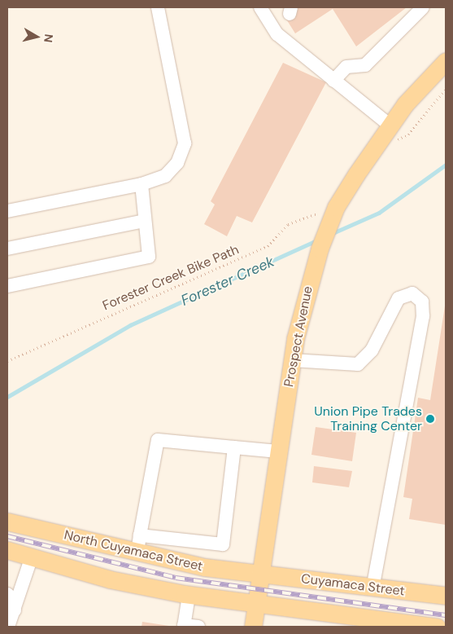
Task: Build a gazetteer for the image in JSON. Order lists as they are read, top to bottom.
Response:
{
  "streets": {
    "main road": ["Prospect Avenue", "North Cuyamaca Street", "Cuyamaca Street"],
    "path": ["Forester Creek Bike Path"]
  },
  "crossings": [
    ["Forester Creek Bike Path", "Prospect Avenue"],
    ["Prospect Avenue", "North Cuyamaca Street"],
    ["Prospect Avenue", "Cuyamaca Street"],
    ["North Cuyamaca Street", "Cuyamaca Street"]
  ],
  "water": ["Forester Creek"],
  "places": ["Union Pipe Trades Training Center"],
  "north": "right"
}
